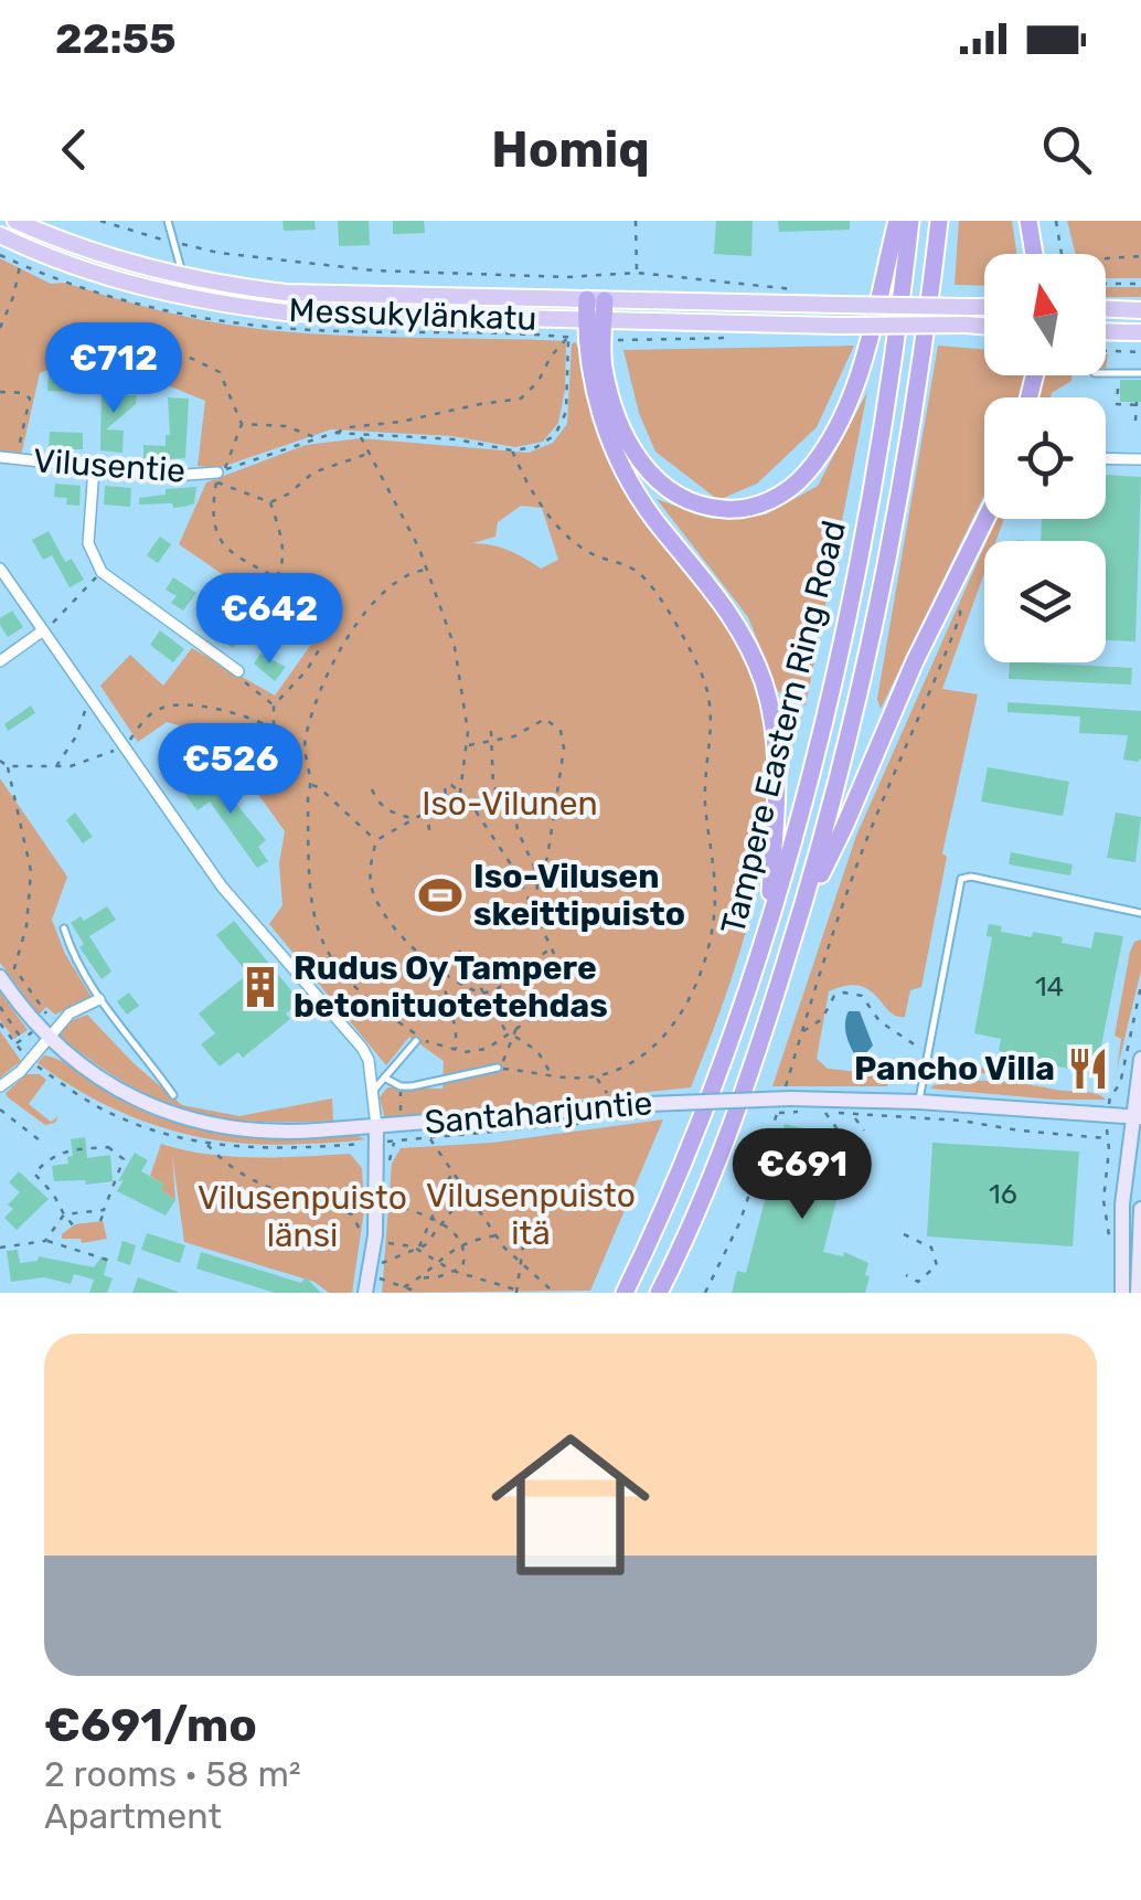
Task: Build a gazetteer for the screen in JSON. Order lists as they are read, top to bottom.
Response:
{
  "streets": {
    "highway": ["Tampere Eastern Ring Road"],
    "main road": ["Messukylänkatu", "Santaharjuntie"],
    "street": ["Vilusentie"]
  },
  "parks": ["Iso-Vilunen", "Vilusenpuisto itä", "Vilusenpuisto länsi"],
  "places": {
    "sports": ["Iso-Vilusen skeittipuisto"],
    "building": ["Rudus Oy Tampere betonituotetehdas"],
    "restaurant": ["Pancho Villa"]
  },
  "house_numbers": ["14", "16"],
  "north": "top",
  "page": {
    "status": "22:55",
    "header": "Homiq",
    "price": [
      "€712",
      "€642",
      "€526",
      "€691"
    ],
    "list": [
      {
        "name": "€691/mo",
        "note": "2 rooms · 58 m² · Apartment"
      }
    ]
  }
}
